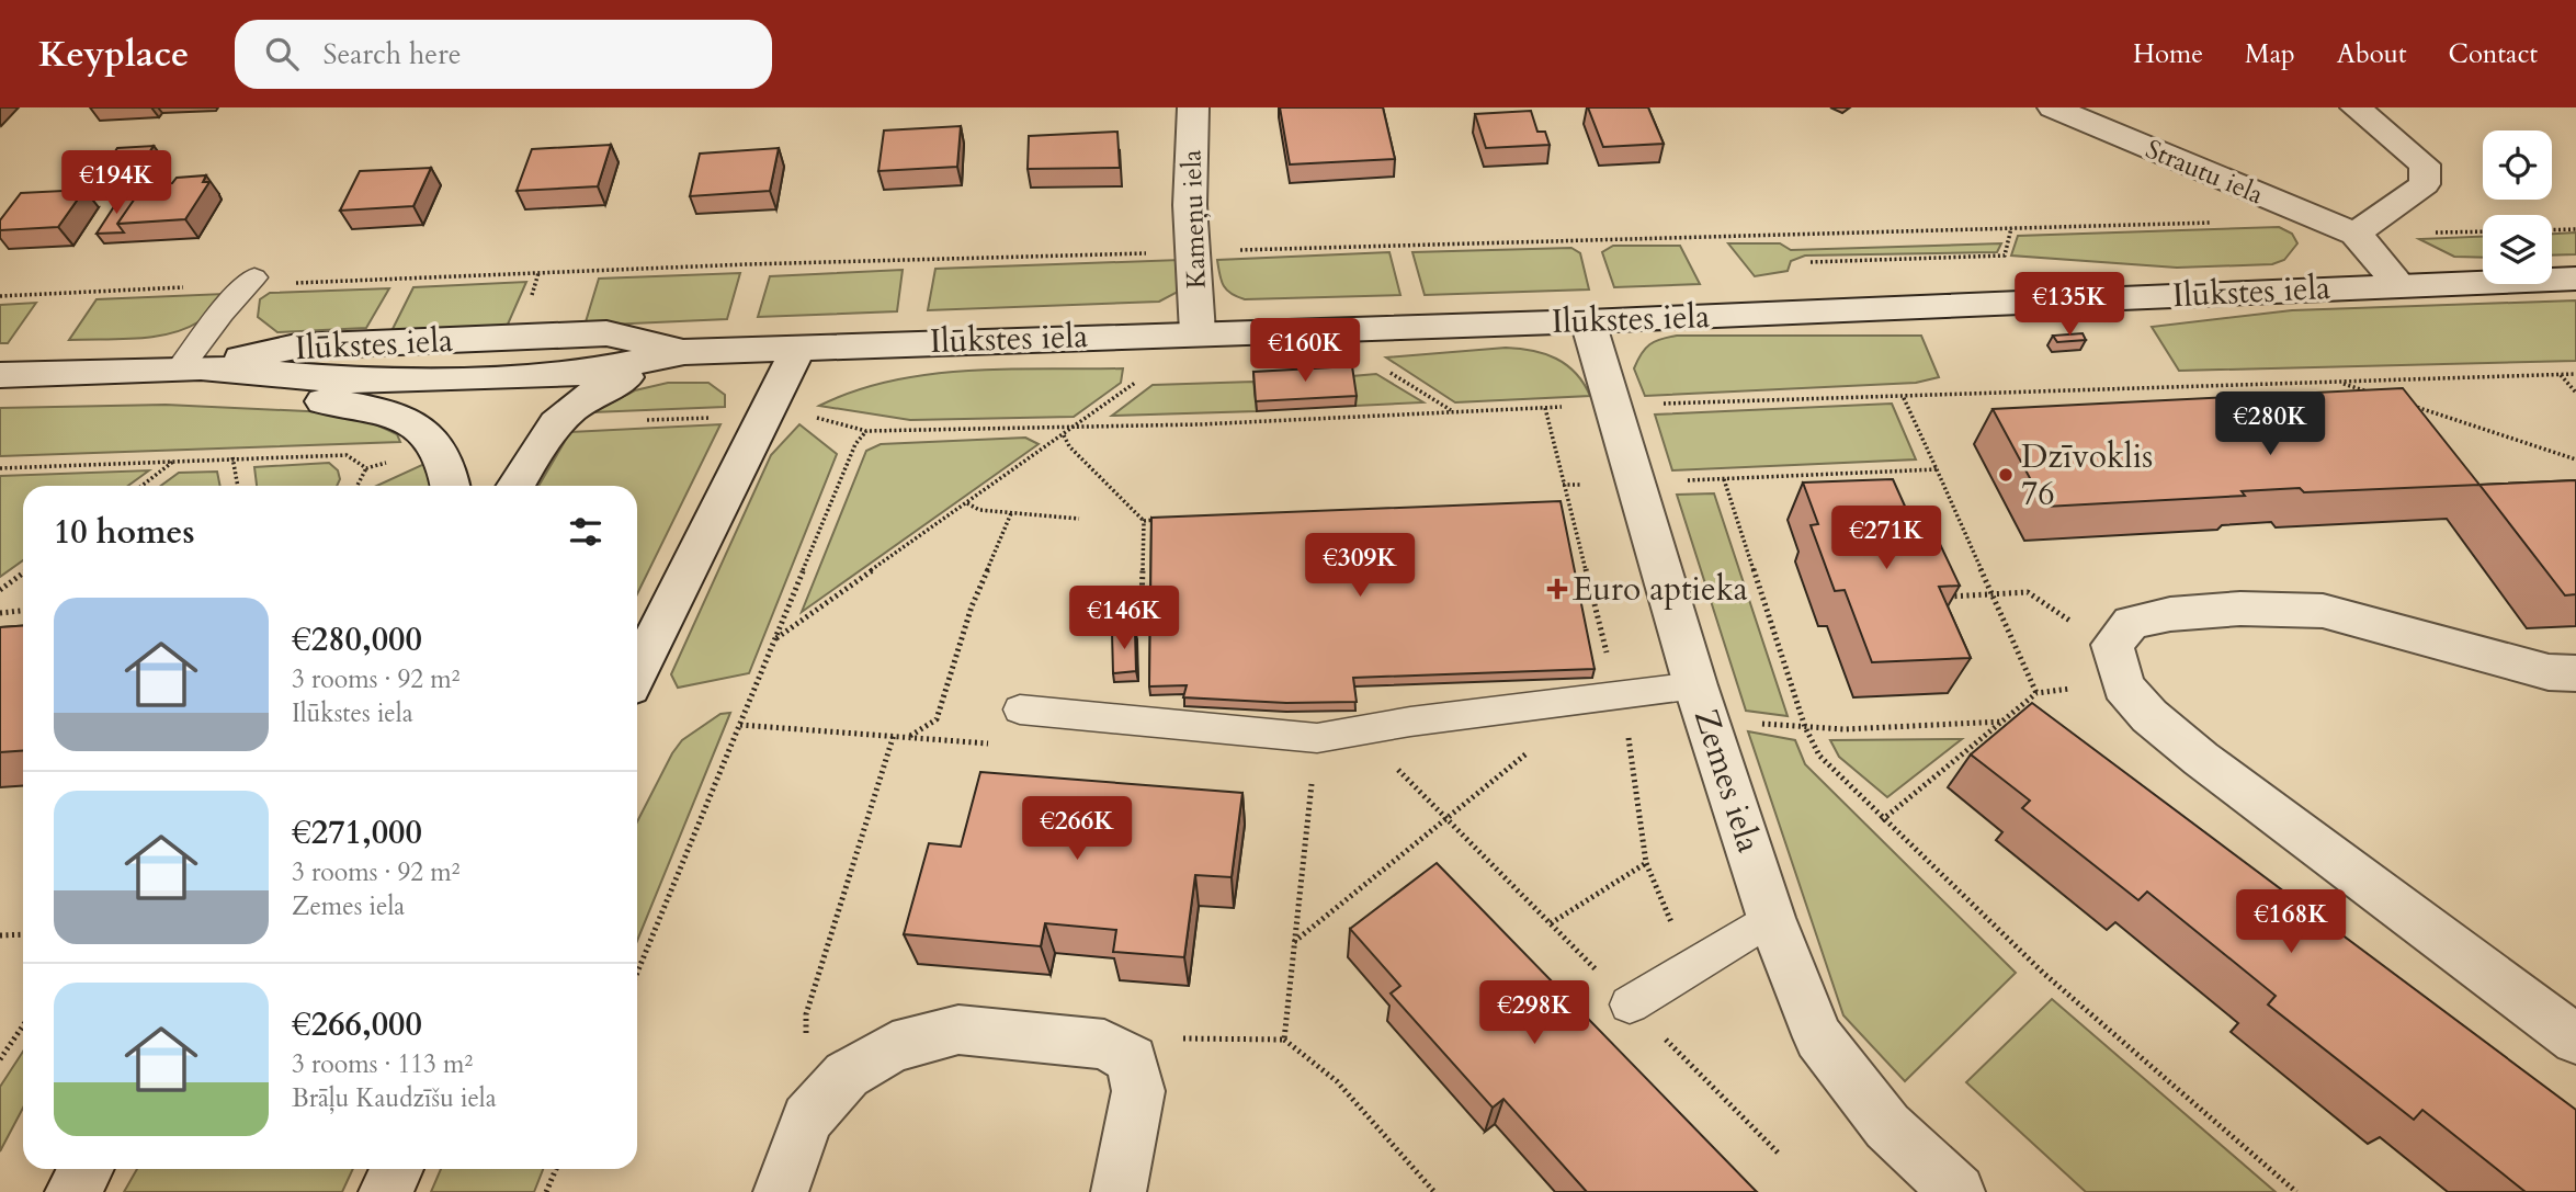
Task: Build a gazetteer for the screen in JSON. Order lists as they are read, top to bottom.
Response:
{
  "streets": {
    "street": [
      "Strautu iela",
      "Kameņu iela",
      "Ilūkstes iela",
      "Zemes iela"
    ]
  },
  "crossings": [
    ["Kameņu iela", "Ilūkstes iela"],
    ["Ilūkstes iela", "Zemes iela"]
  ],
  "places": {
    "other": ["Dzīvoklis 76"],
    "health": ["Euro aptieka"]
  },
  "page": {
    "header": "Keyplace",
    "search": "Search here",
    "nav": [
      "Home",
      "Map",
      "About",
      "Contact"
    ],
    "price": [
      "€194K",
      "€135K",
      "€160K",
      "€280K",
      "€271K",
      "€309K",
      "€146K",
      "€266K",
      "€168K",
      "€298K"
    ],
    "heading": "10 homes",
    "list": [
      {
        "name": "€280,000",
        "note": "3 rooms · 92 m² · Ilūkstes iela"
      },
      {
        "name": "€271,000",
        "note": "3 rooms · 92 m² · Zemes iela"
      },
      {
        "name": "€266,000",
        "note": "3 rooms · 113 m² · Brāļu Kaudzīšu iela"
      }
    ]
  }
}
